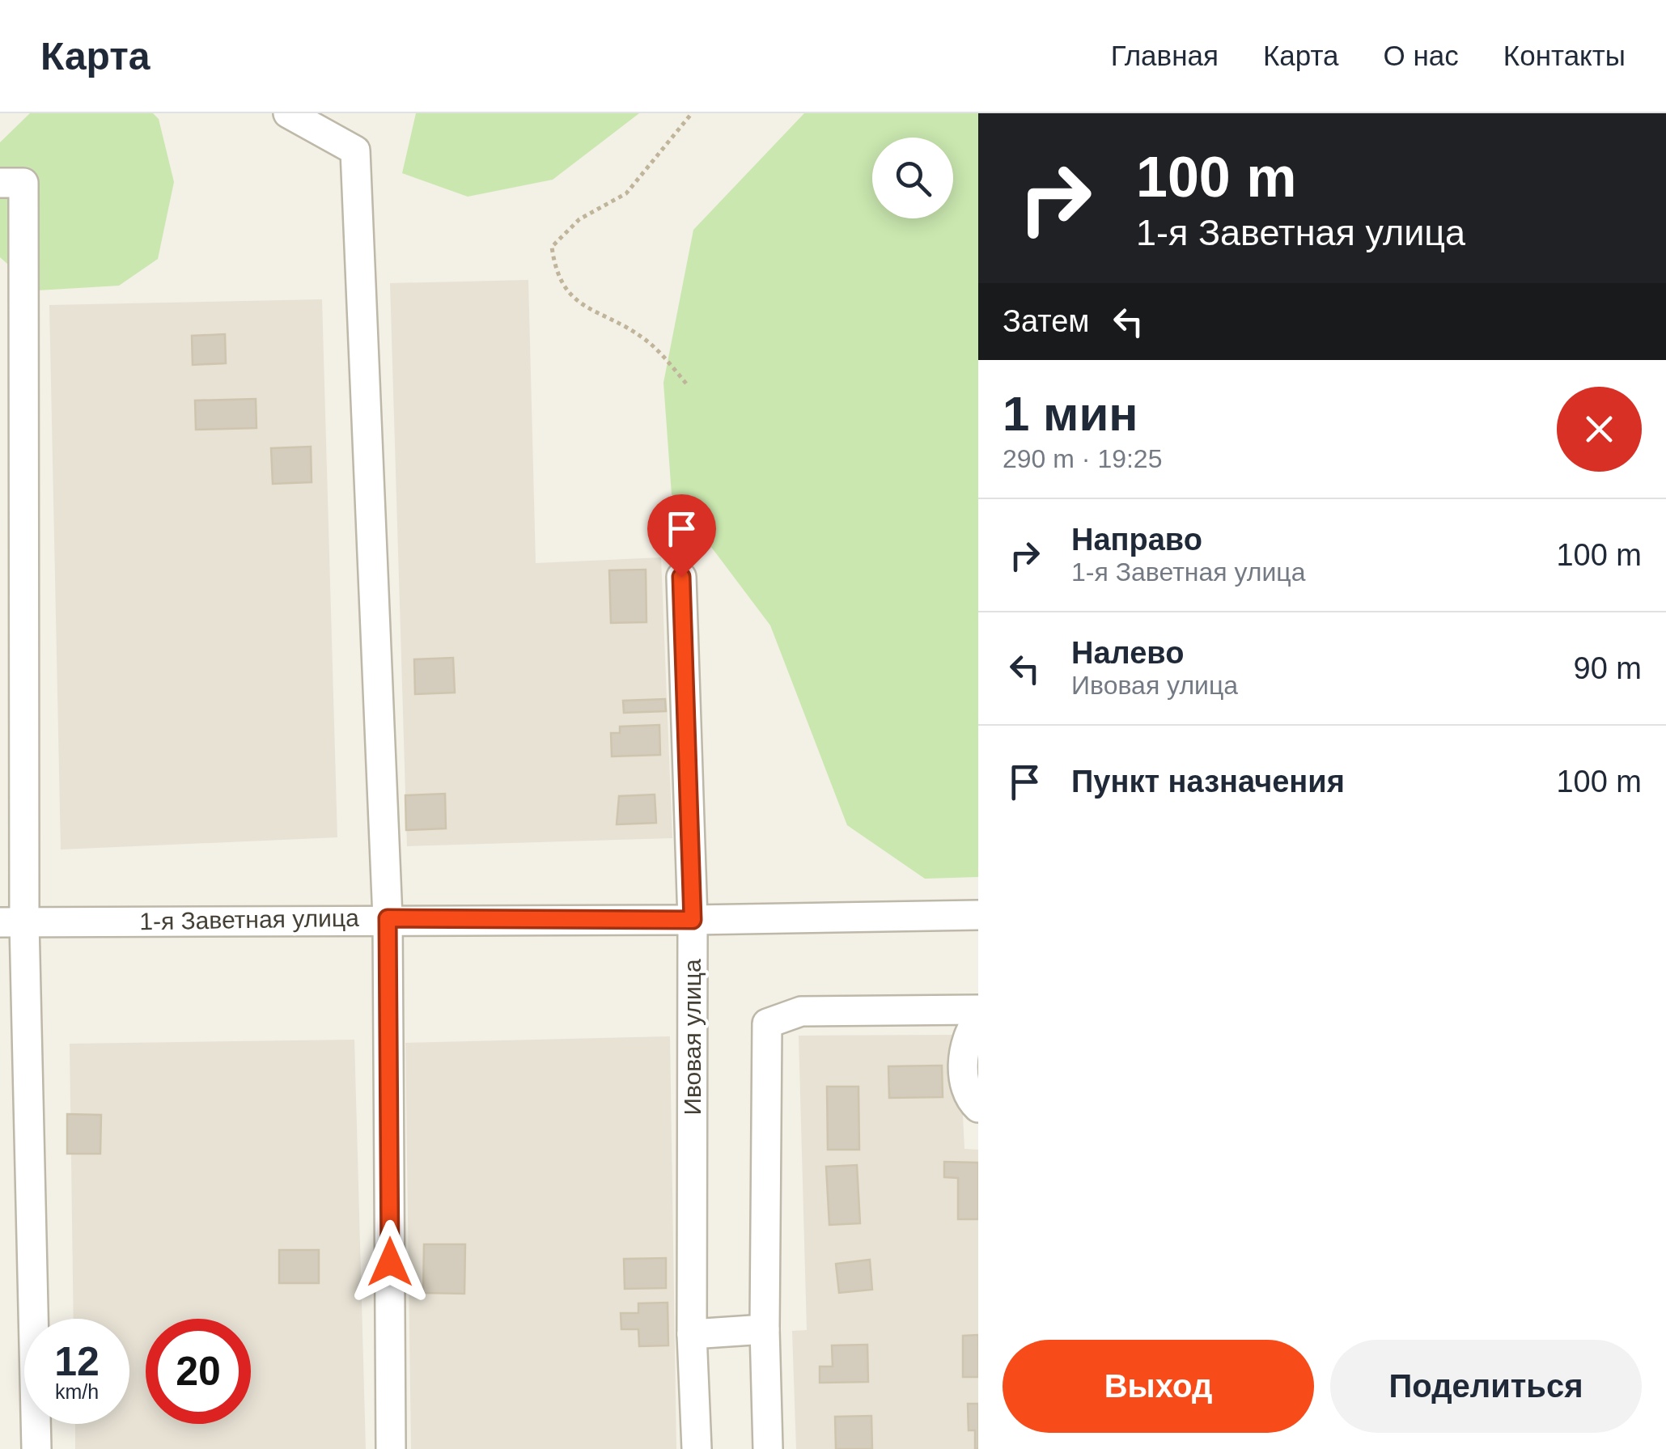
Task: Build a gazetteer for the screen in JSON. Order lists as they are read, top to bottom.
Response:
{
  "streets": {
    "street": ["1-я Заветная улица", "Ивовая улица"]
  },
  "crossings": [
    ["1-я Заветная улица", "Ивовая улица"]
  ],
  "page": {
    "header": "Карта",
    "nav": [
      "Главная",
      "Карта",
      "О нас",
      "Контакты"
    ],
    "turn": ["100 m", "1-я Заветная улица"],
    "then": "Затем",
    "heading": ["1 мин", "290 m · 19:25"],
    "list": [
      {
        "name": "Направо",
        "note": "1-я Заветная улица",
        "value": "100 m"
      },
      {
        "name": "Налево",
        "note": "Ивовая улица",
        "value": "90 m"
      },
      {
        "name": "Пункт назначения",
        "value": "100 m"
      }
    ],
    "speed": "12 km/h",
    "limit": "20",
    "buttons": ["Выход", "Поделиться"]
  }
}
